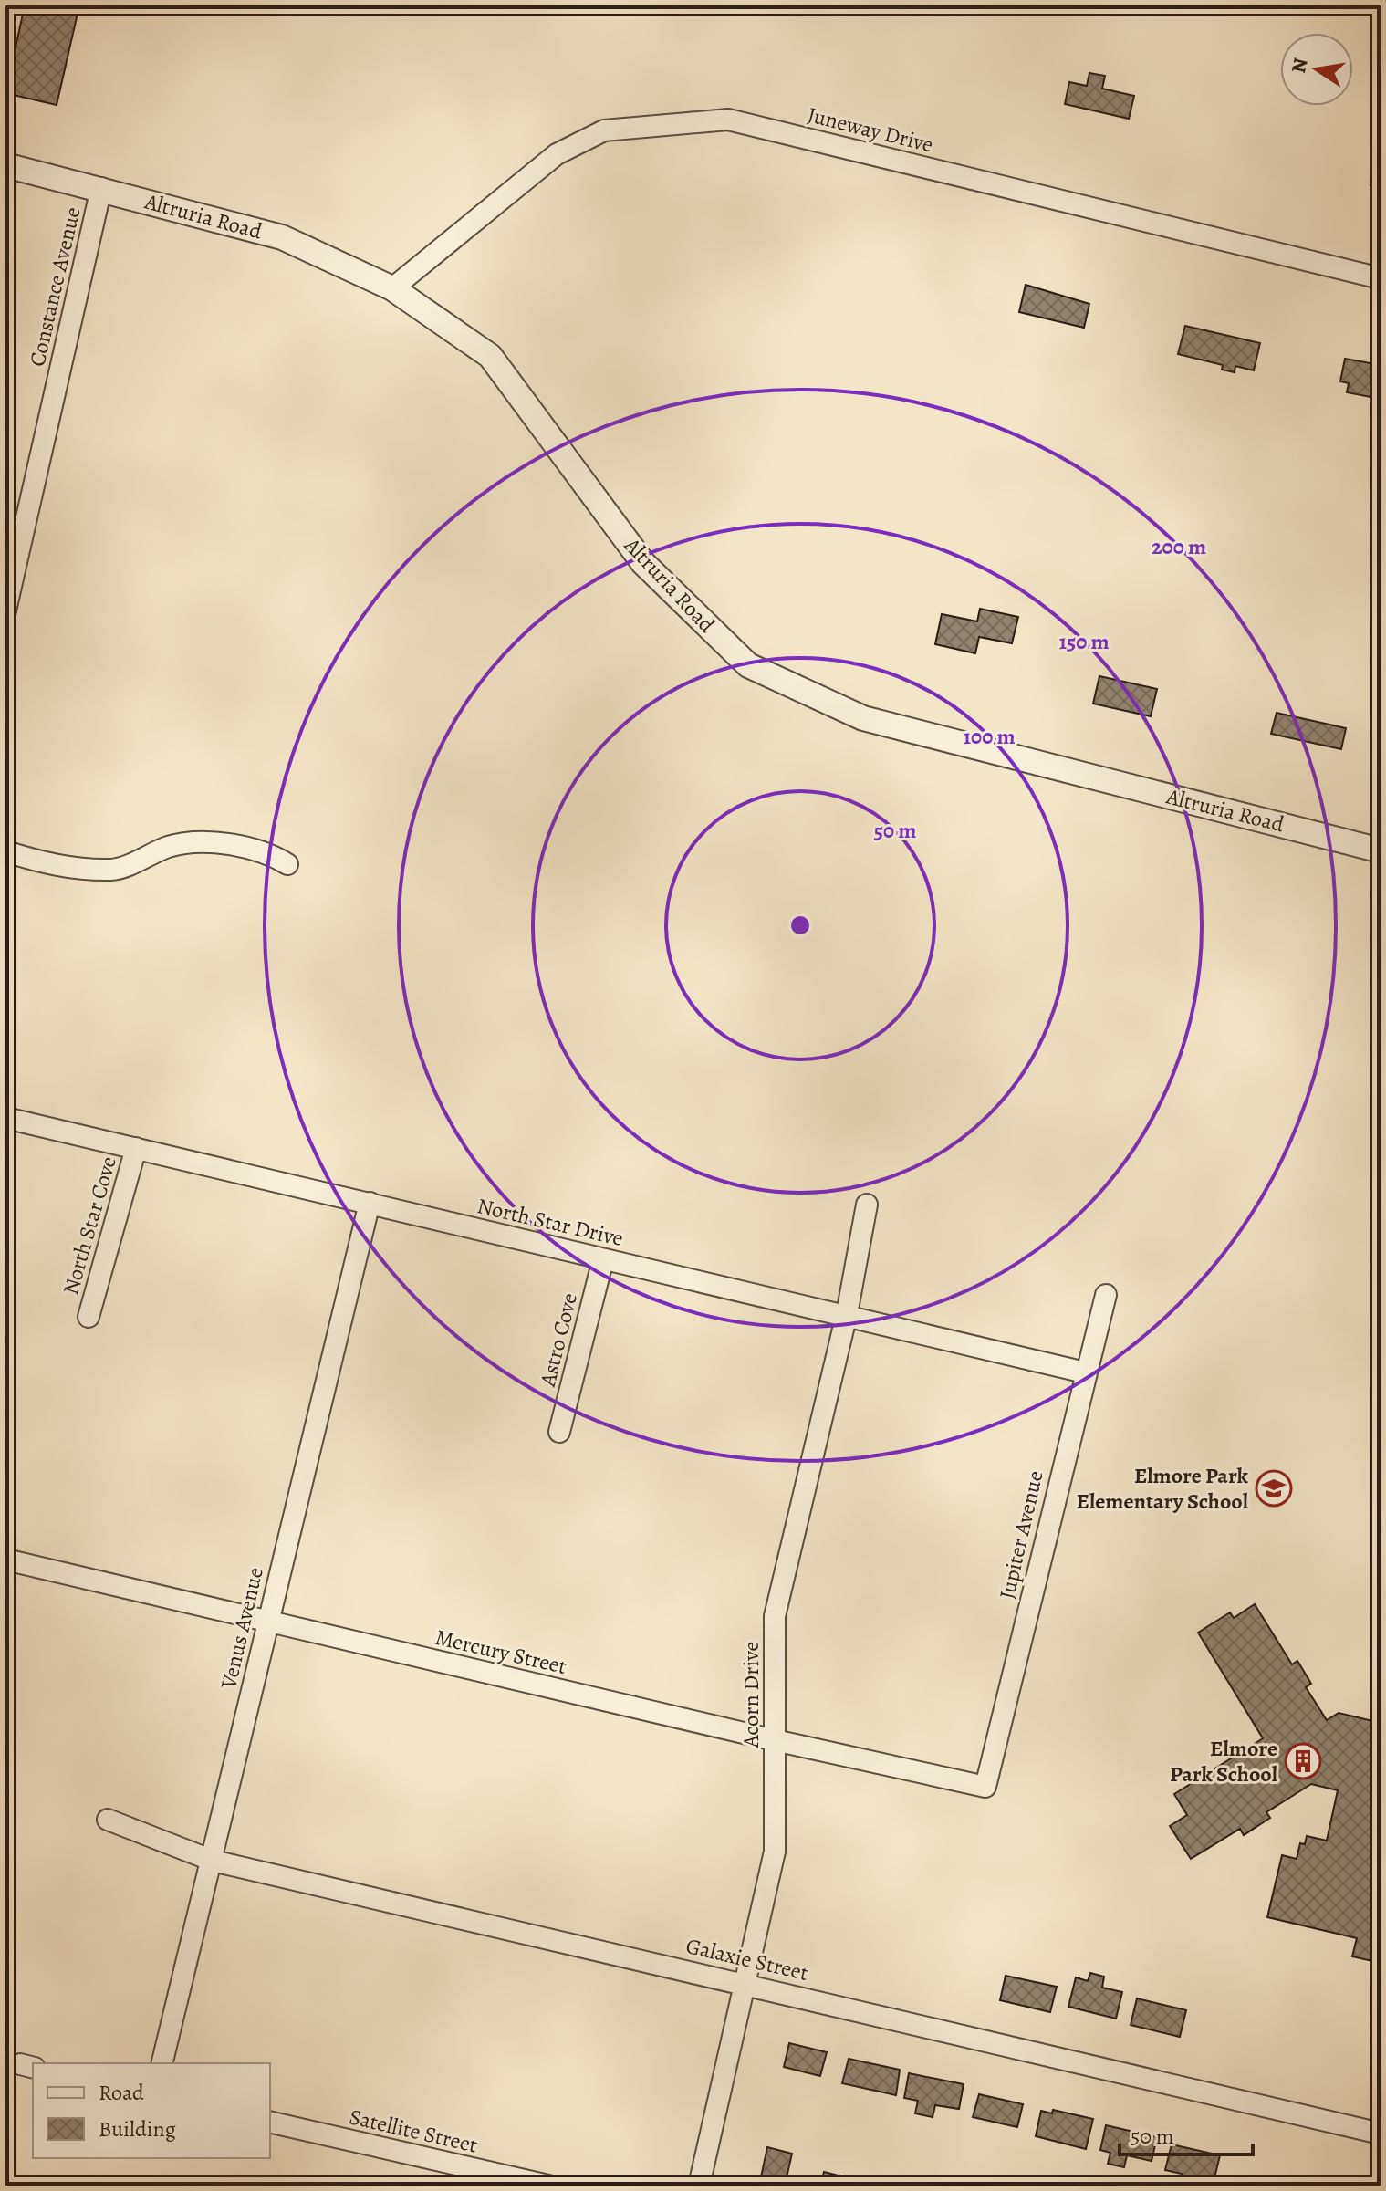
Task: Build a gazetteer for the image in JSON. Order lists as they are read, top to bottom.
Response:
{
  "streets": {
    "street": [
      "Juneway Drive",
      "Altruria Road",
      "Constance Avenue",
      "North Star Drive",
      "North Star Cove",
      "Astro Cove",
      "Jupiter Avenue",
      "Venus Avenue",
      "Mercury Street",
      "Acorn Drive",
      "Galaxie Street",
      "Satellite Street"
    ]
  },
  "crossings": [
    ["Juneway Drive", "Altruria Road"],
    ["Altruria Road", "Constance Avenue"],
    ["North Star Drive", "North Star Cove"],
    ["North Star Drive", "Astro Cove"],
    ["North Star Drive", "Jupiter Avenue"],
    ["North Star Drive", "Venus Avenue"],
    ["North Star Drive", "Acorn Drive"],
    ["Jupiter Avenue", "Mercury Street"],
    ["Venus Avenue", "Mercury Street"],
    ["Venus Avenue", "Galaxie Street"],
    ["Mercury Street", "Acorn Drive"],
    ["Acorn Drive", "Galaxie Street"]
  ],
  "places": {
    "school or university": ["Elmore Park Elementary School"],
    "building": ["Elmore Park School"]
  },
  "legend": ["Road", "Building"],
  "scale_bar": "50 m",
  "north": "left",
  "rings": [
    "200 m",
    "150 m",
    "100 m",
    "50 m"
  ]
}
